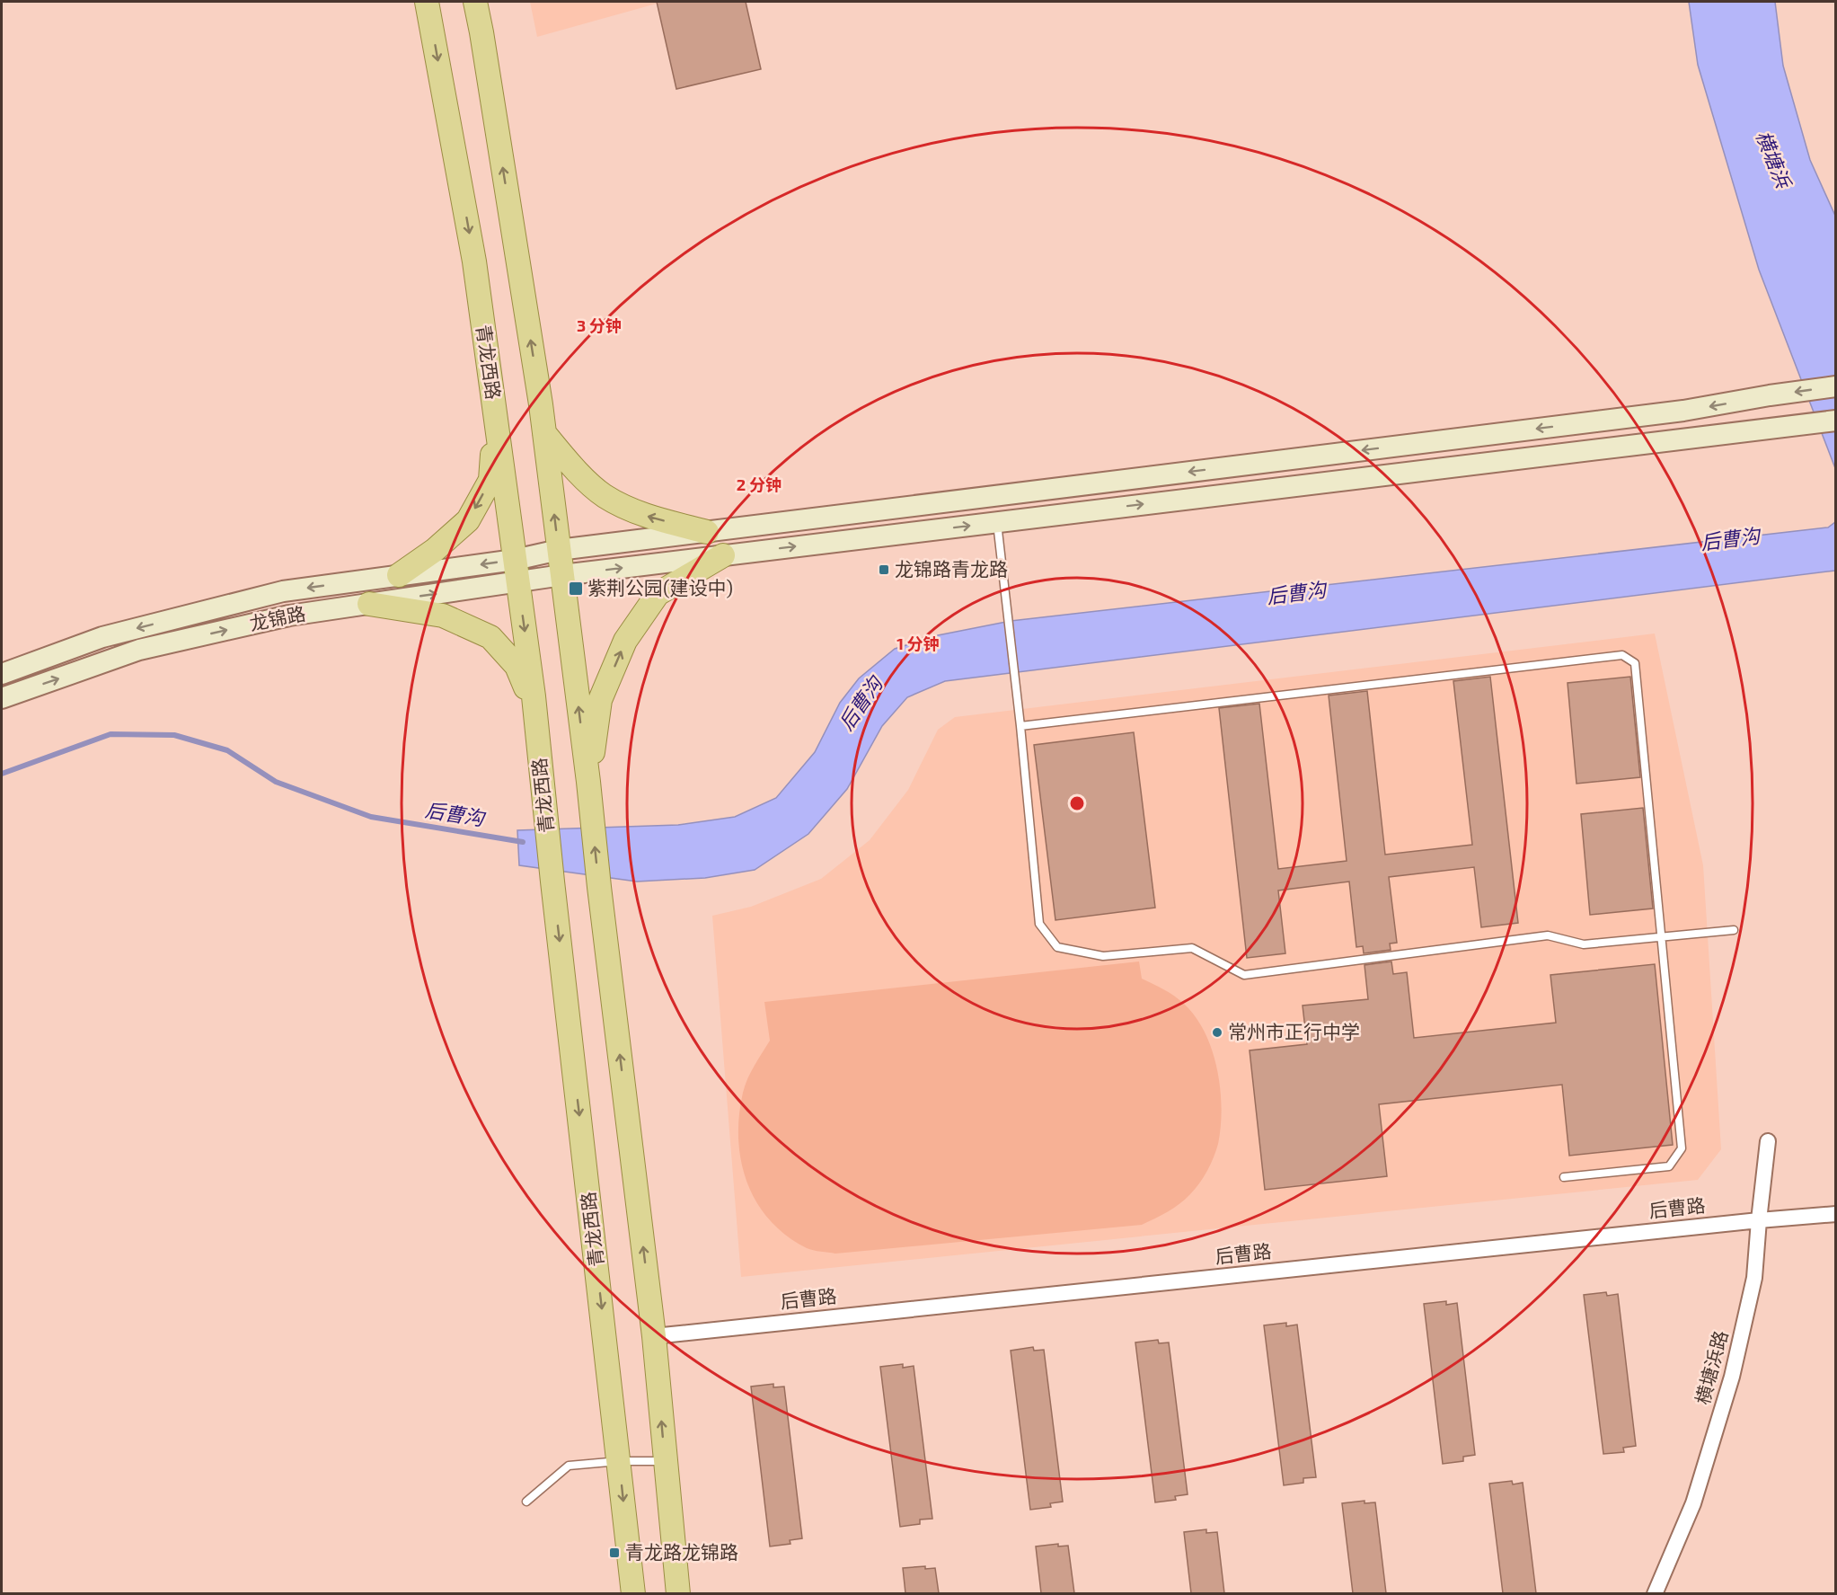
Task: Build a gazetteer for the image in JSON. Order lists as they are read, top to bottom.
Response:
{
  "streets": {
    "main road": ["青龙西路", "龙锦路"],
    "street": ["后曹路", "横塘浜路"]
  },
  "crossings": [
    ["青龙西路", "龙锦路"],
    ["后曹路", "横塘浜路"]
  ],
  "water": ["横塘浜", "后曹沟"],
  "places": {
    "transit": ["龙锦路青龙路", "紫荆公园(建设中)", "青龙路龙锦路"],
    "other": ["常州市正行中学"]
  },
  "rings": ["3 分钟", "2 分钟", "1 分钟"]
}
